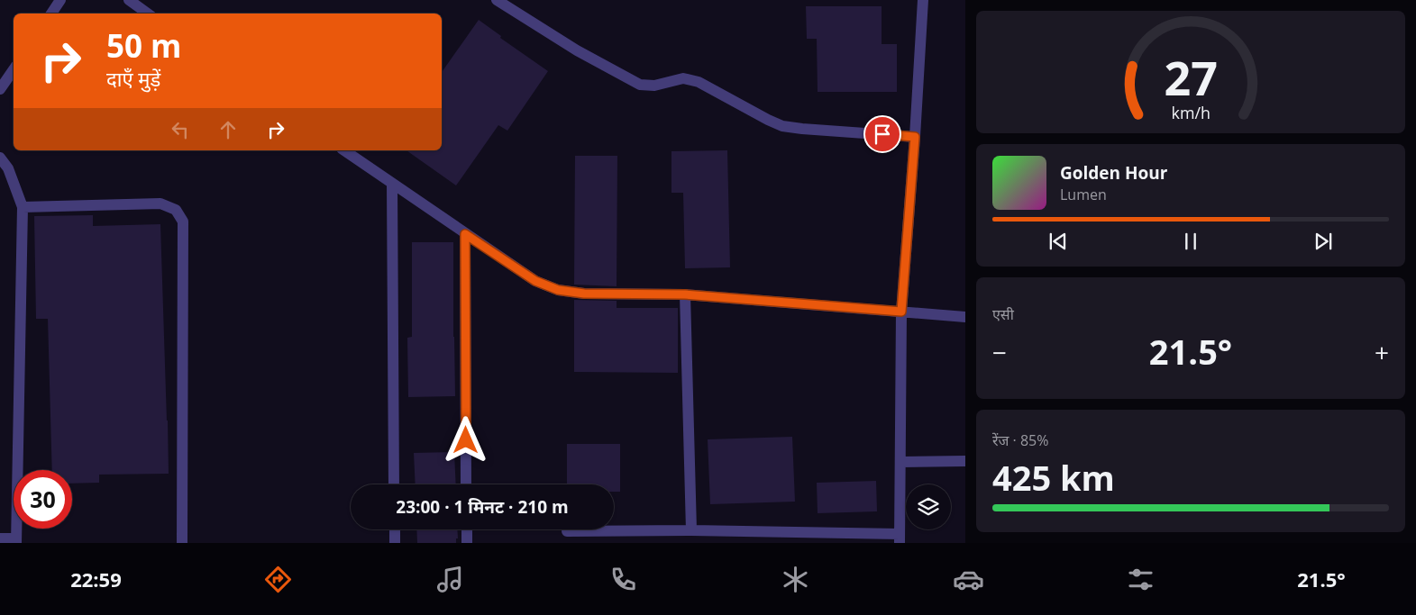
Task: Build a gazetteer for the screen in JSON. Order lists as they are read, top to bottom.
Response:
{
  "page": {
    "turn": ["50 m", "दाएँ मुड़ें"],
    "song": ["Golden Hour", "Lumen"],
    "tile": [
      "एसी",
      ["रेंज · 85%", "425 km"]
    ],
    "heat": ["−", "21.5°", "+"],
    "limit": "30",
    "trip": "23:00 · 1 मिनट · 210 m",
    "tabs": ["22:59", "21.5°"],
    "gauge": ["27", "km/h"]
  }
}
